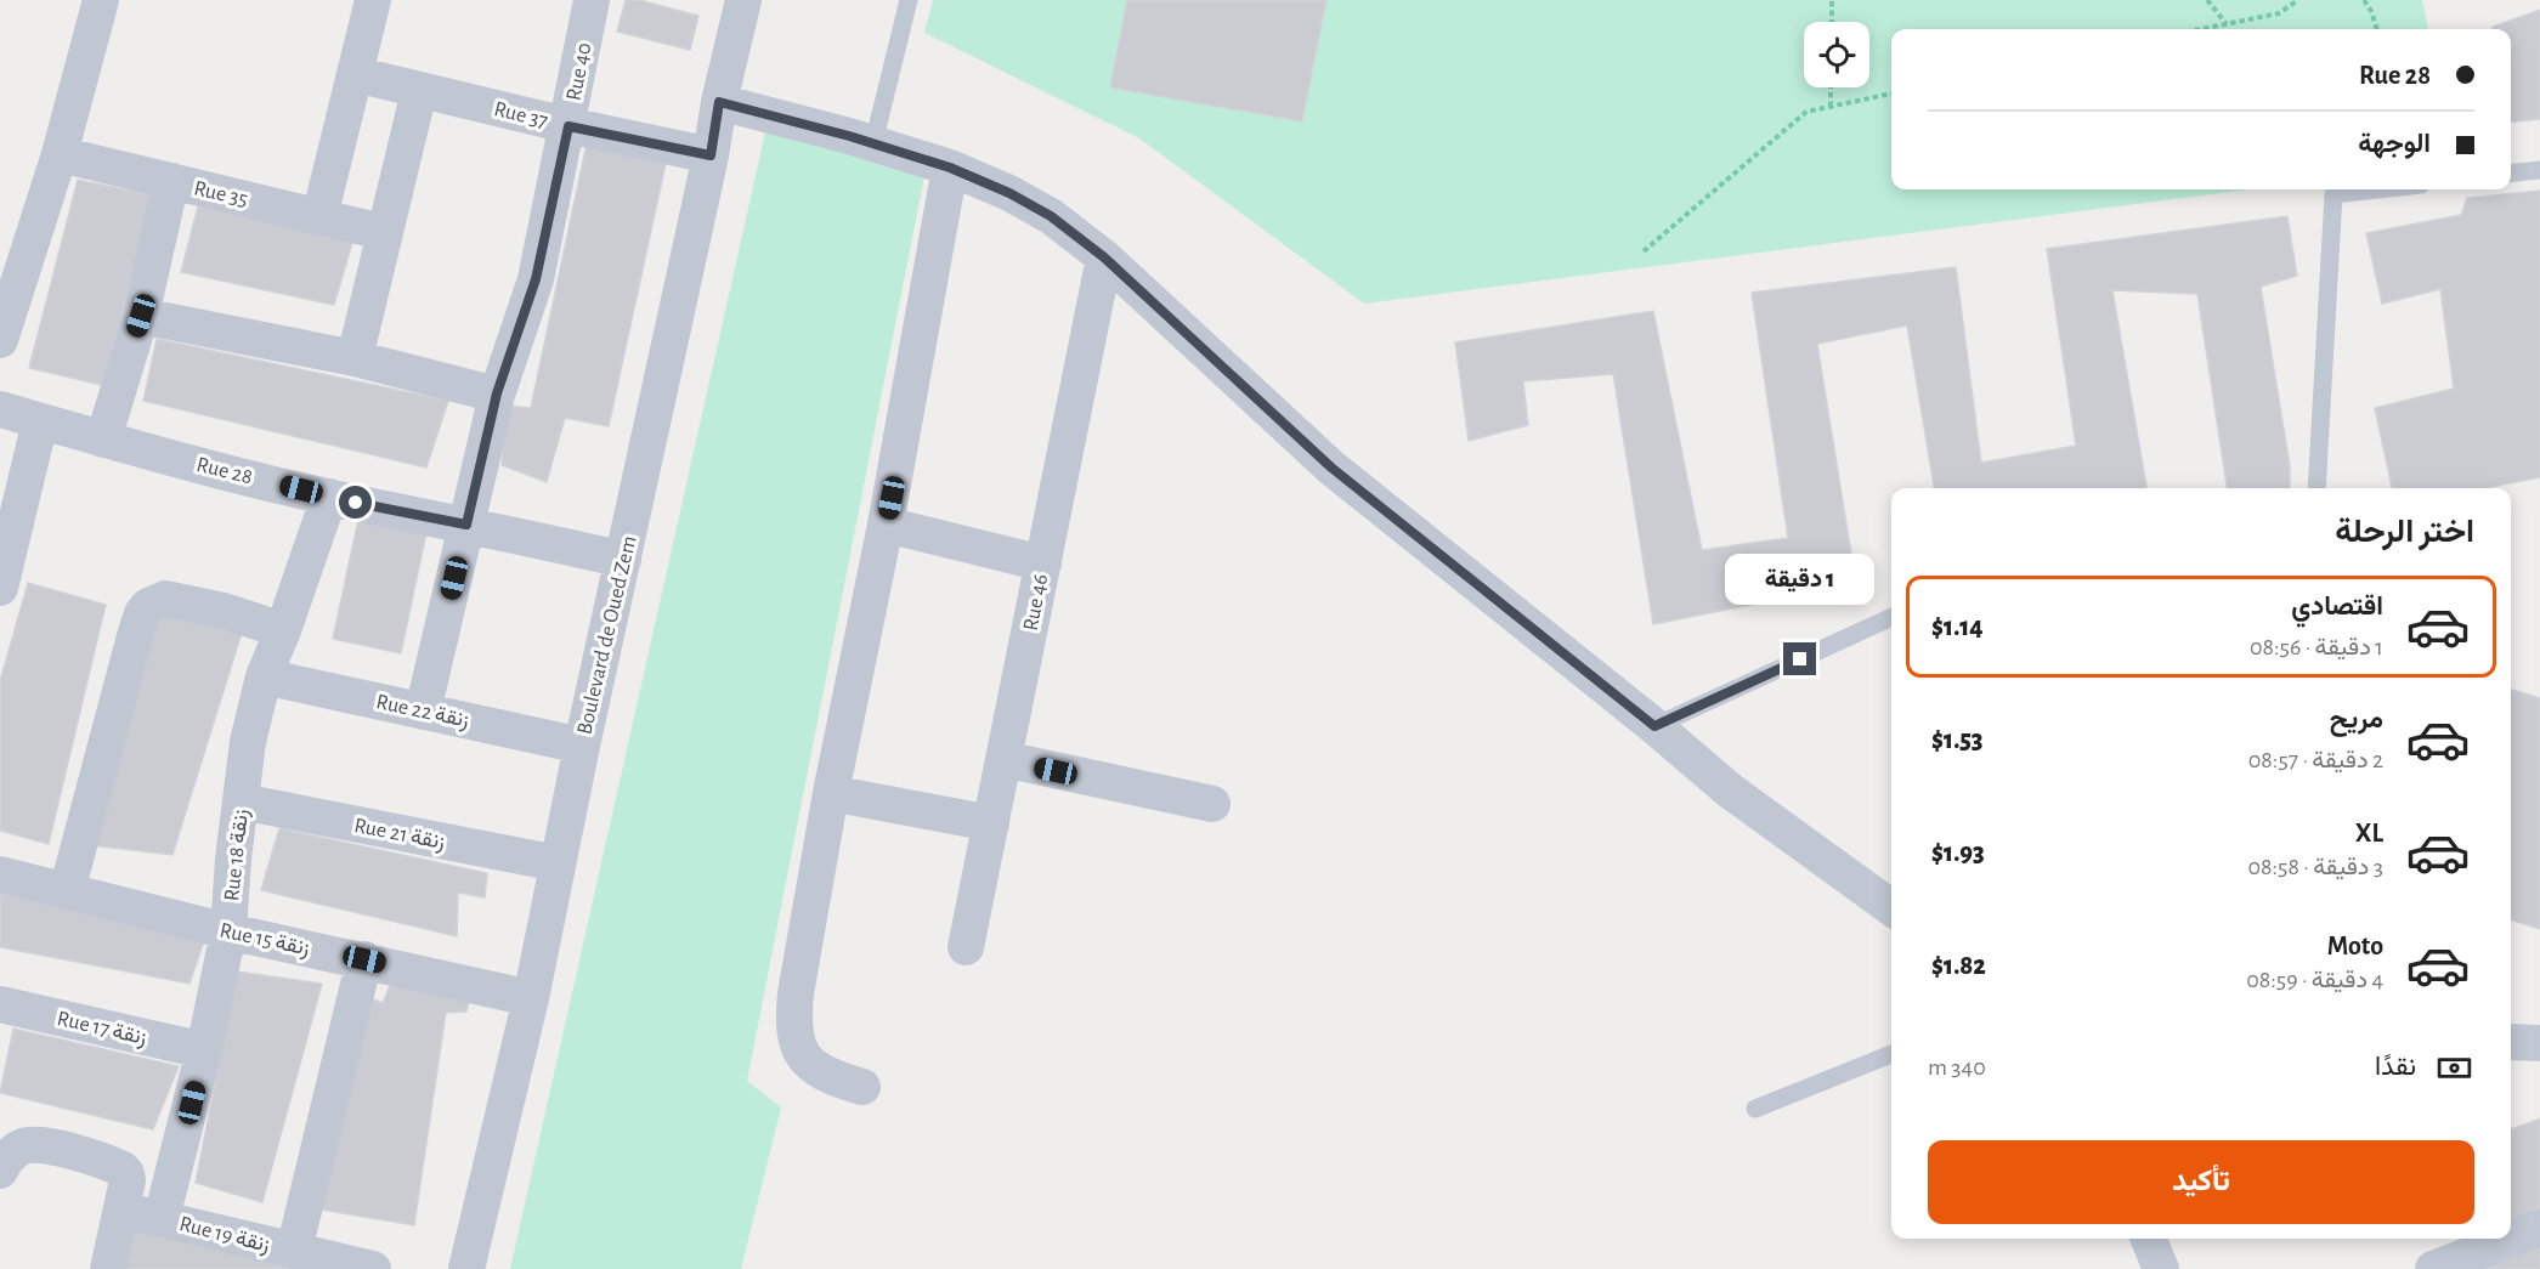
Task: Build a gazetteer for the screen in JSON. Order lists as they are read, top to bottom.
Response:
{
  "streets": {
    "street": [
      "Rue 40",
      "Rue 37",
      "Rue 35",
      "Rue 28",
      "Rue 46",
      "Boulevard de Oued Zem",
      "Rue 22 زنقة",
      "Rue 21 زنقة",
      "Rue 18 زنقة",
      "Rue 15 زنقة",
      "Rue 17 زنقة",
      "Rue 19 زنقة"
    ]
  },
  "crossings": [
    ["Rue 40", "Rue 37"],
    ["Rue 40", "Rue 28"],
    ["Rue 40", "Rue 22 زنقة"],
    ["Rue 37", "Boulevard de Oued Zem"],
    ["Rue 28", "Boulevard de Oued Zem"],
    ["Rue 28", "Rue 18 زنقة"],
    ["Boulevard de Oued Zem", "Rue 22 زنقة"],
    ["Boulevard de Oued Zem", "Rue 21 زنقة"],
    ["Boulevard de Oued Zem", "Rue 15 زنقة"],
    ["Rue 22 زنقة", "Rue 18 زنقة"],
    ["Rue 21 زنقة", "Rue 18 زنقة"],
    ["Rue 18 زنقة", "Rue 15 زنقة"],
    ["Rue 18 زنقة", "Rue 17 زنقة"],
    ["Rue 18 زنقة", "Rue 19 زنقة"]
  ],
  "page": {
    "banner": ["Rue 28", "الوجهة"],
    "heading": "اختر الرحلة",
    "bubble": "1 دقيقة",
    "list": [
      {
        "name": "اقتصادي",
        "note": "1 دقيقة · 08:56",
        "value": "$1.14"
      },
      {
        "name": "مريح",
        "note": "2 دقيقة · 08:57",
        "value": "$1.53"
      },
      {
        "name": "XL",
        "note": "3 دقيقة · 08:58",
        "value": "$1.93"
      },
      {
        "name": "Moto",
        "note": "4 دقيقة · 08:59",
        "value": "$1.82"
      }
    ],
    "pay": ["نقدًا", "340 m"],
    "buttons": "تأكيد"
  }
}
